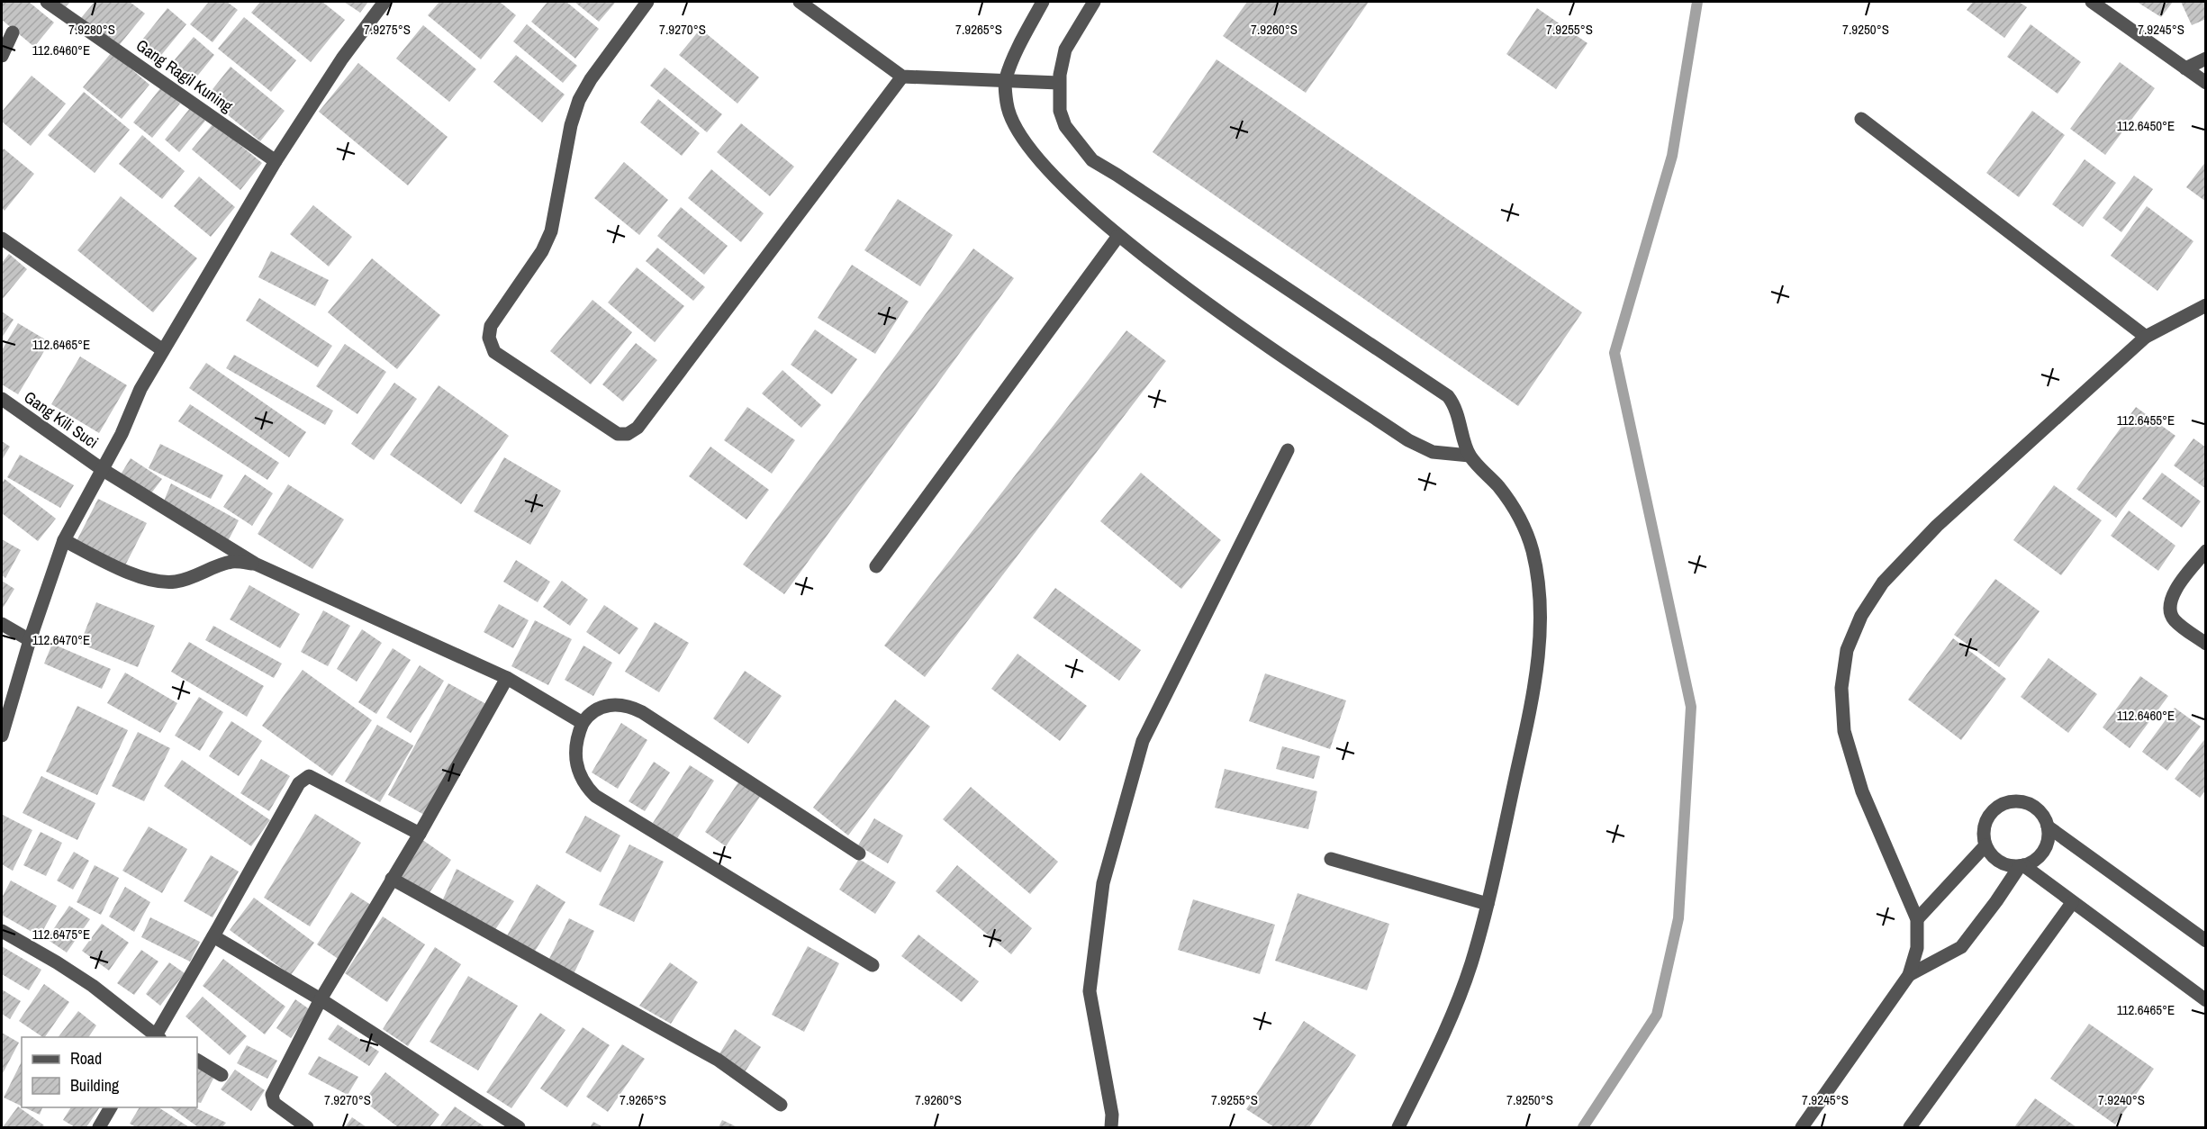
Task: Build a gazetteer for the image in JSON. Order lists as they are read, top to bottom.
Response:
{
  "streets": {
    "street": ["Gang Ragil Kuning", "Gang Kili Suci"]
  },
  "legend": ["Road", "Building"],
  "coordinates": [
    "7.9280°S",
    "7.9275°S",
    "7.9270°S",
    "7.9265°S",
    "7.9260°S",
    "7.9255°S",
    "7.9250°S",
    "7.9245°S",
    "112.6460°E",
    "112.6450°E",
    "112.6465°E",
    "112.6455°E",
    "112.6470°E",
    "112.6475°E",
    "7.9240°S"
  ]
}
